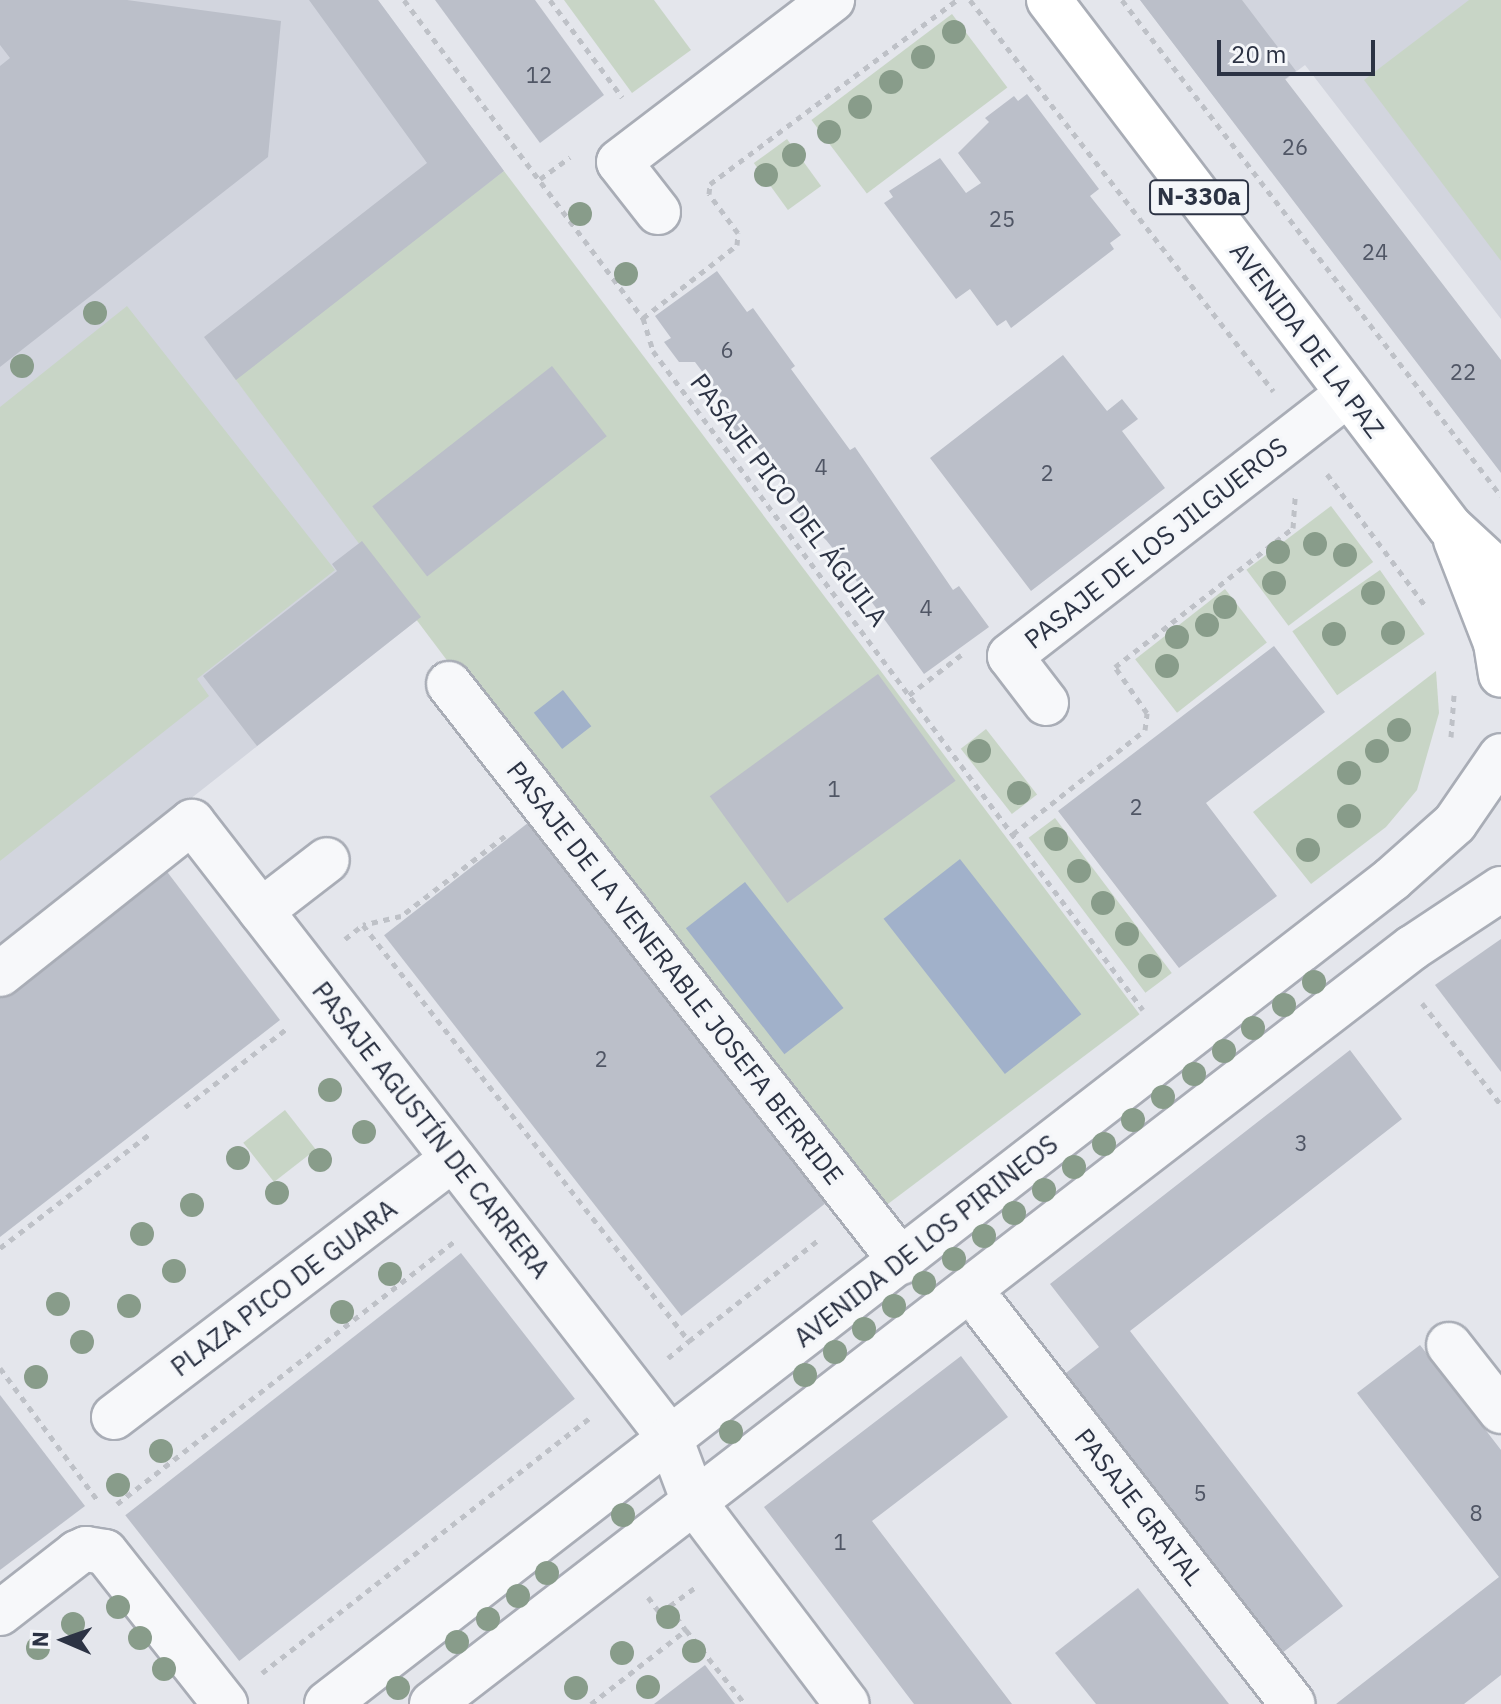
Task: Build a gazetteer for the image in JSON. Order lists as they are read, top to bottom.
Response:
{
  "streets": {
    "highway": ["N-330a", "AVENIDA DE LA PAZ"],
    "street": [
      "PASAJE DE LOS JILGUEROS",
      "PASAJE DE LA VENERABLE JOSEFA BERRIDE",
      "PASAJE AGUSTÍN DE CARRERA",
      "AVENIDA DE LOS PIRINEOS",
      "PLAZA PICO DE GUARA",
      "PASAJE GRATAL"
    ],
    "path": ["PASAJE PICO DEL ÁGUILA"]
  },
  "crossings": [
    ["AVENIDA DE LA PAZ", "PASAJE DE LOS JILGUEROS"],
    ["PASAJE DE LA VENERABLE JOSEFA BERRIDE", "AVENIDA DE LOS PIRINEOS"],
    ["PASAJE AGUSTÍN DE CARRERA", "AVENIDA DE LOS PIRINEOS"],
    ["PASAJE AGUSTÍN DE CARRERA", "PLAZA PICO DE GUARA"]
  ],
  "house_numbers": [
    "12",
    "26",
    "25",
    "24",
    "6",
    "22",
    "4",
    "2",
    "4",
    "1",
    "2",
    "2",
    "3",
    "5",
    "8",
    "1"
  ],
  "scale_bar": "20 m",
  "north": "left"
}
